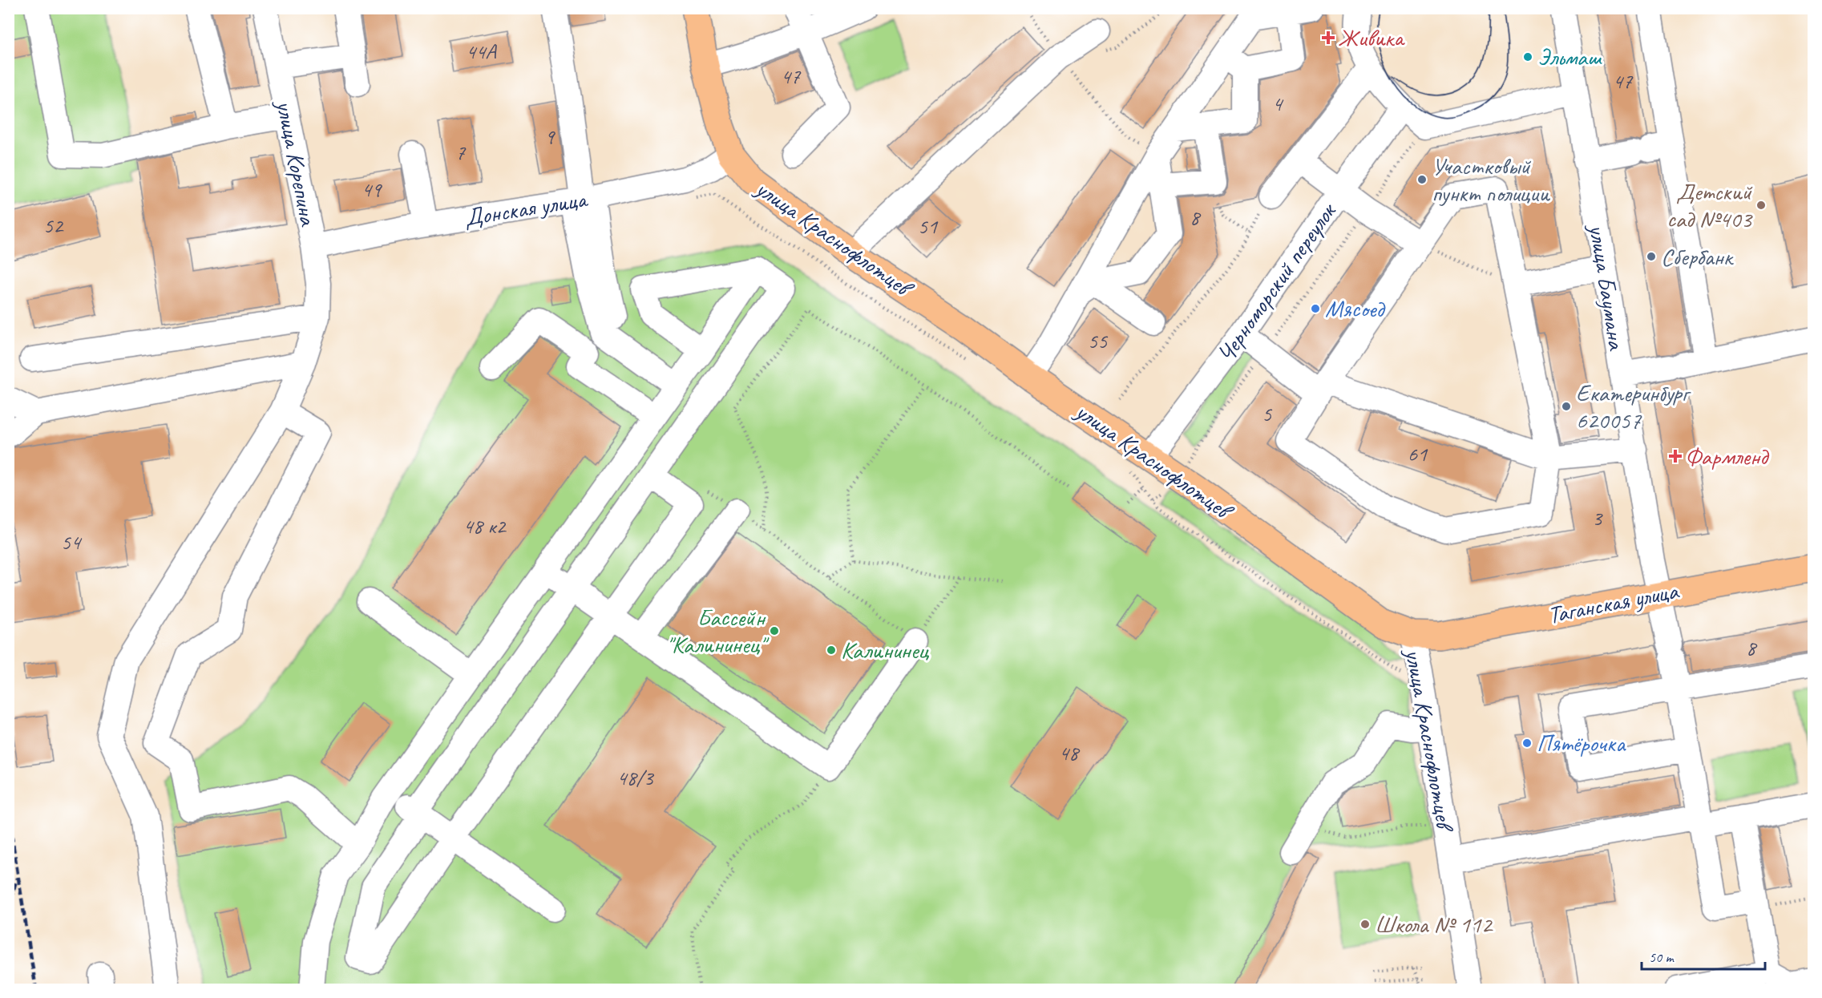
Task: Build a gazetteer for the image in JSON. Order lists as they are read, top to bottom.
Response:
{
  "streets": {
    "main road": ["улица Краснофлотцев", "Таганская улица"],
    "street": [
      "улица Корепина",
      "Донская улица",
      "Черноморский переулок",
      "улица Баумана"
    ]
  },
  "crossings": [
    ["улица Корепина", "Донская улица"],
    ["Донская улица", "улица Краснофлотцев"],
    ["улица Краснофлотцев", "Черноморский переулок"],
    ["улица Краснофлотцев", "Таганская улица"],
    ["улица Баумана", "Таганская улица"]
  ],
  "places": {
    "health": ["Живика", "Фармленд"],
    "other": [
      "Эльмаш",
      "Участковый пункт полиции",
      "Детский сад №403",
      "Сбербанк",
      "Мясоед",
      "Екатеринбург 620057",
      "Бассейн \"Калининец\"",
      "Калининец",
      "Пятёрочка",
      "Школа № 112"
    ]
  },
  "house_numbers": [
    "44А",
    "47",
    "47",
    "4",
    "9",
    "7",
    "49",
    "8",
    "52",
    "51",
    "55",
    "5",
    "61",
    "3",
    "48 к2",
    "54",
    "8",
    "48",
    "48/3"
  ],
  "scale_bar": "50 m"
}
